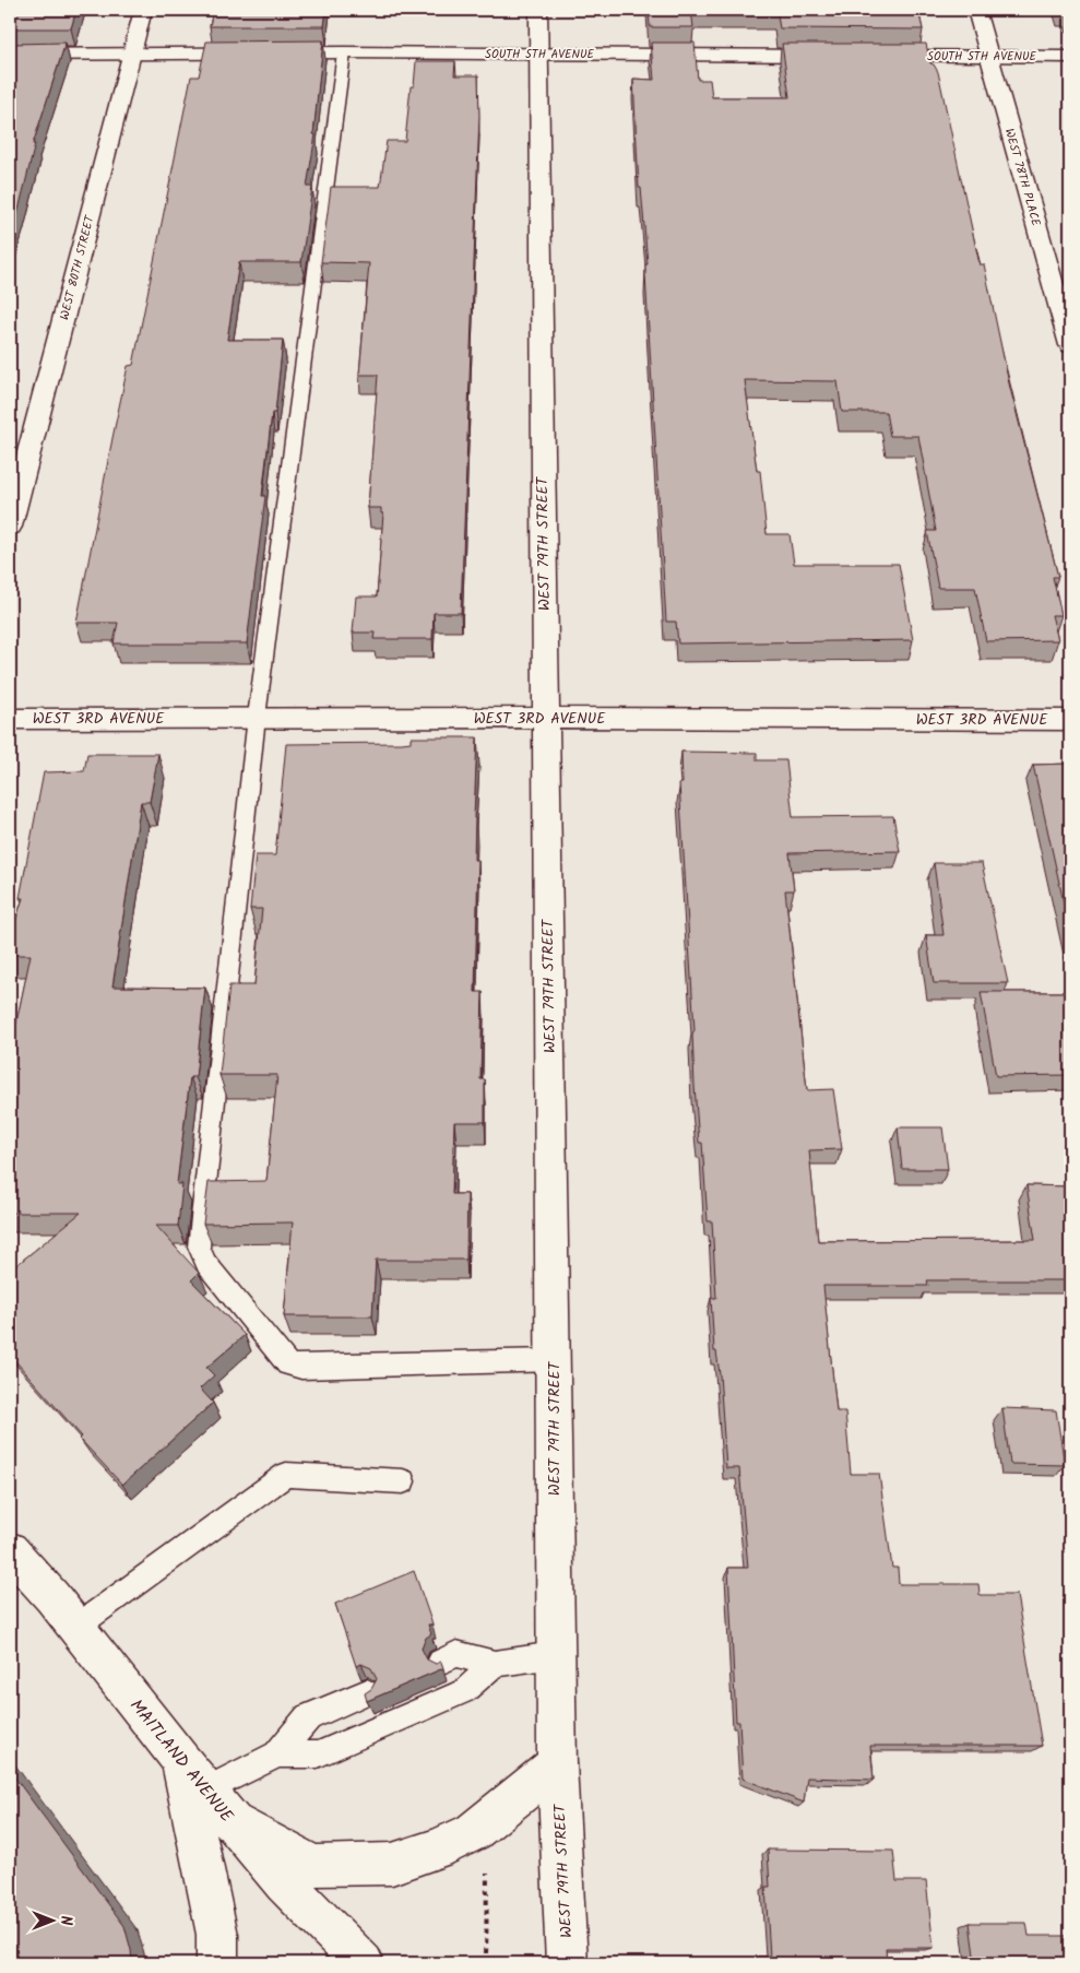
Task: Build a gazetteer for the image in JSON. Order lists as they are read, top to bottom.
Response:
{
  "streets": {
    "street": [
      "SOUTH 5TH AVENUE",
      "WEST 78TH PLACE",
      "WEST 80TH STREET",
      "WEST 79TH STREET",
      "WEST 3RD AVENUE",
      "MAITLAND AVENUE"
    ]
  },
  "crossings": [
    ["SOUTH 5TH AVENUE", "WEST 78TH PLACE"],
    ["SOUTH 5TH AVENUE", "WEST 80TH STREET"],
    ["SOUTH 5TH AVENUE", "WEST 79TH STREET"],
    ["WEST 79TH STREET", "WEST 3RD AVENUE"]
  ],
  "north": "right"
}
